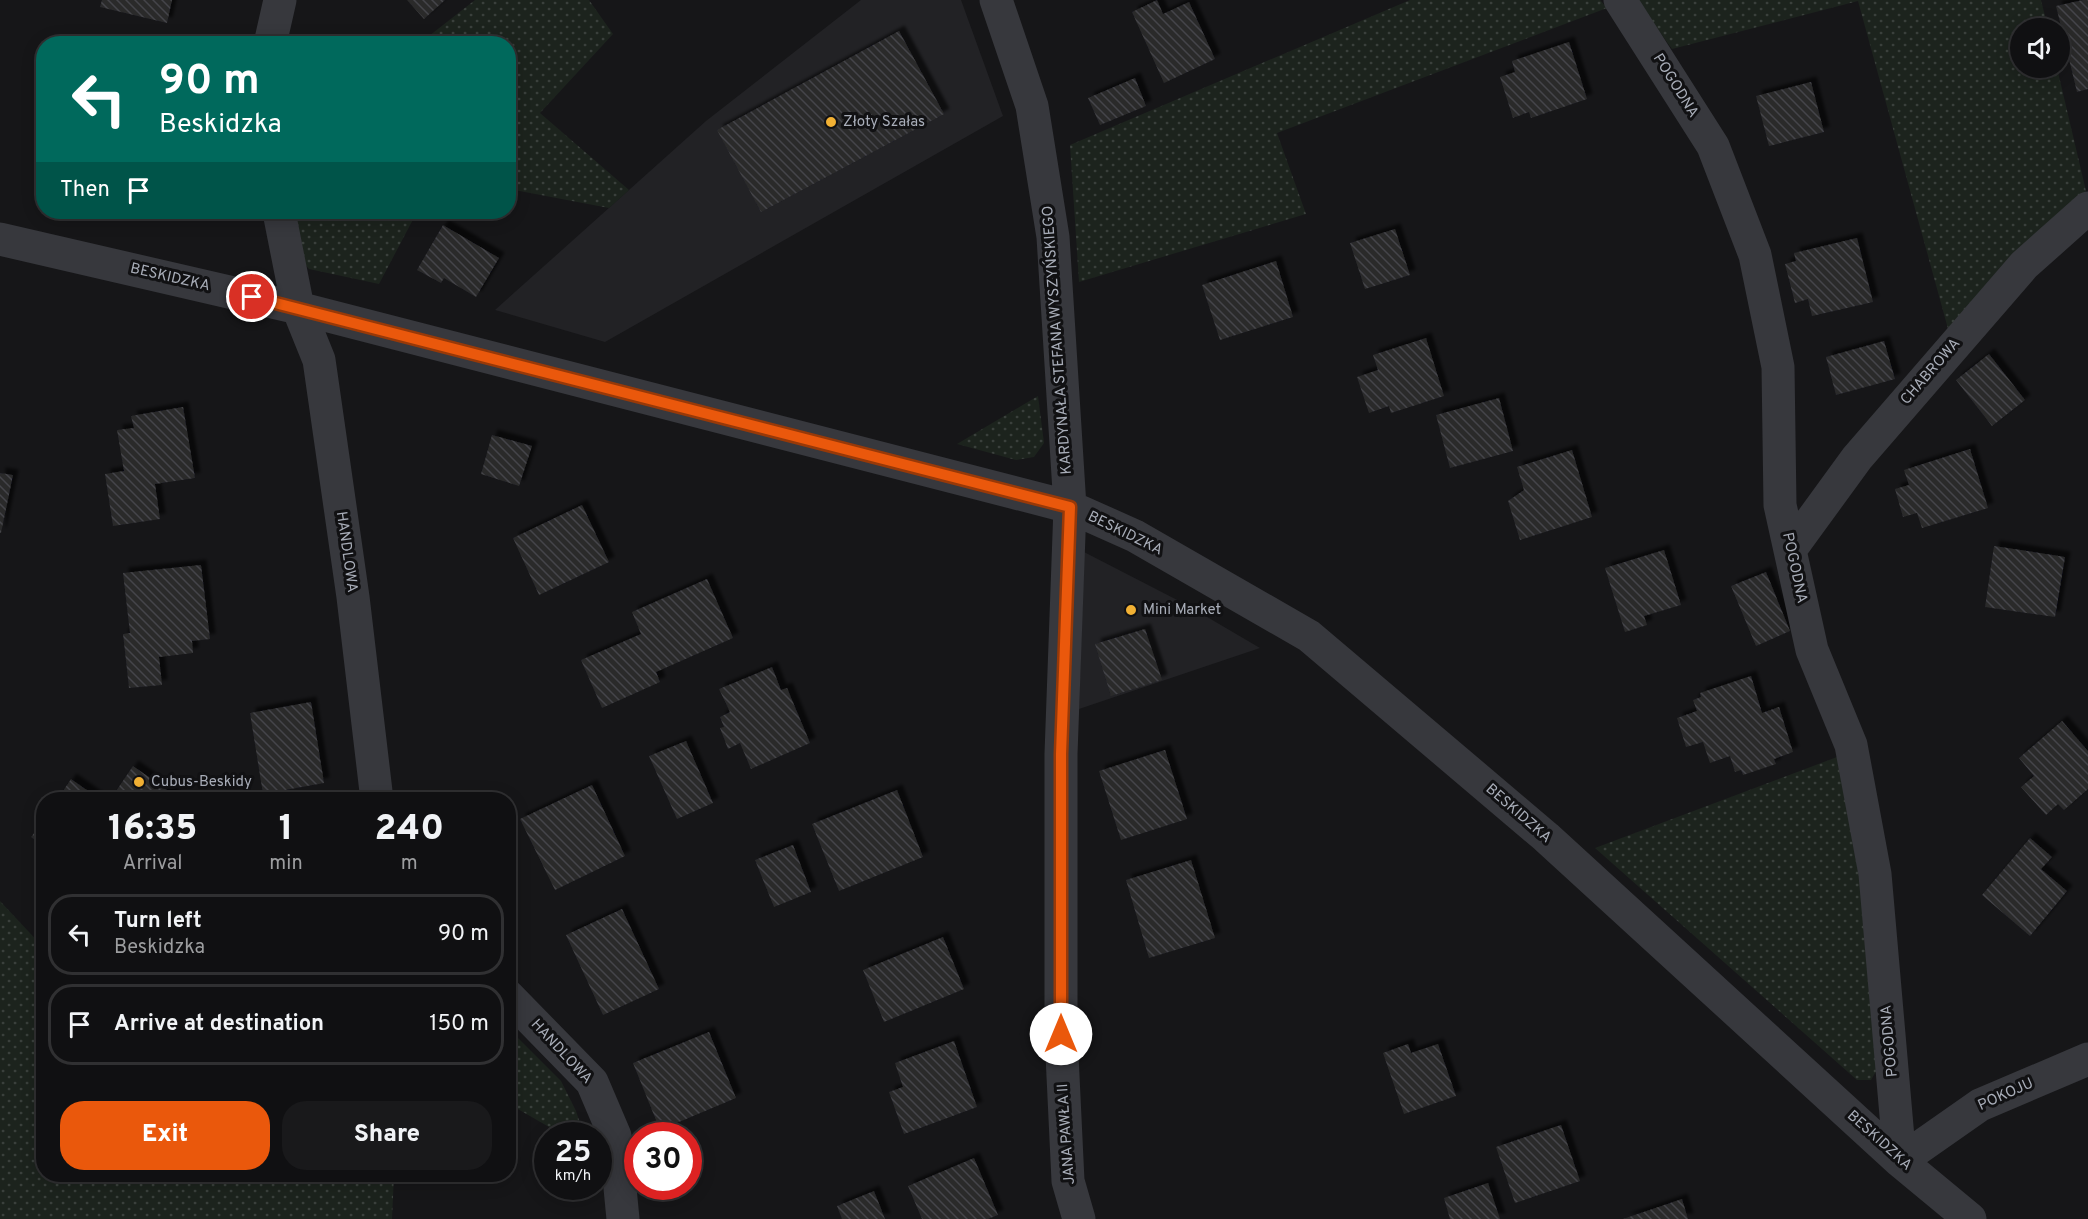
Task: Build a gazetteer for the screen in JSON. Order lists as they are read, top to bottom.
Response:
{
  "streets": {
    "street": [
      "POGODNA",
      "BESKIDZKA",
      "KARDYNAŁA STEFANA WYSZYŃSKIEGO",
      "CHABROWA",
      "HANDLOWA",
      "POKOJU",
      "JANA PAWŁA II"
    ]
  },
  "crossings": [
    ["POGODNA", "BESKIDZKA"],
    ["POGODNA", "CHABROWA"],
    ["POGODNA", "POKOJU"],
    ["BESKIDZKA", "KARDYNAŁA STEFANA WYSZYŃSKIEGO"],
    ["BESKIDZKA", "HANDLOWA"],
    ["BESKIDZKA", "POKOJU"],
    ["BESKIDZKA", "JANA PAWŁA II"],
    ["KARDYNAŁA STEFANA WYSZYŃSKIEGO", "JANA PAWŁA II"]
  ],
  "places": ["Złoty Szałas", "Mini Market", "Cubus-Beskidy"],
  "page": {
    "turn": ["90 m", "Beskidzka"],
    "then": "Then",
    "eta": [
      "16:35",
      "Arrival",
      "1",
      "min",
      "240",
      "m"
    ],
    "list": [
      {
        "name": "Turn left",
        "note": "Beskidzka",
        "value": "90 m"
      },
      {
        "name": "Arrive at destination",
        "value": "150 m"
      }
    ],
    "buttons": ["Exit", "Share"],
    "speed": "25 km/h",
    "limit": "30"
  }
}
